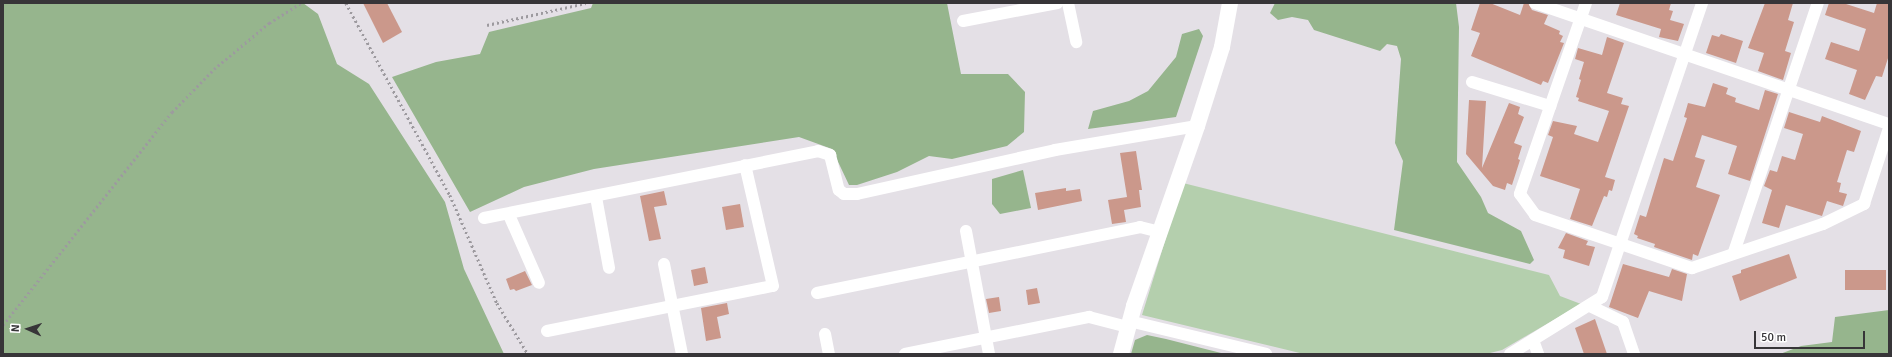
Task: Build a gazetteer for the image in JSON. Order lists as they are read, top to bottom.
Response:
{
  "scale_bar": "50 m",
  "north": "left"
}
